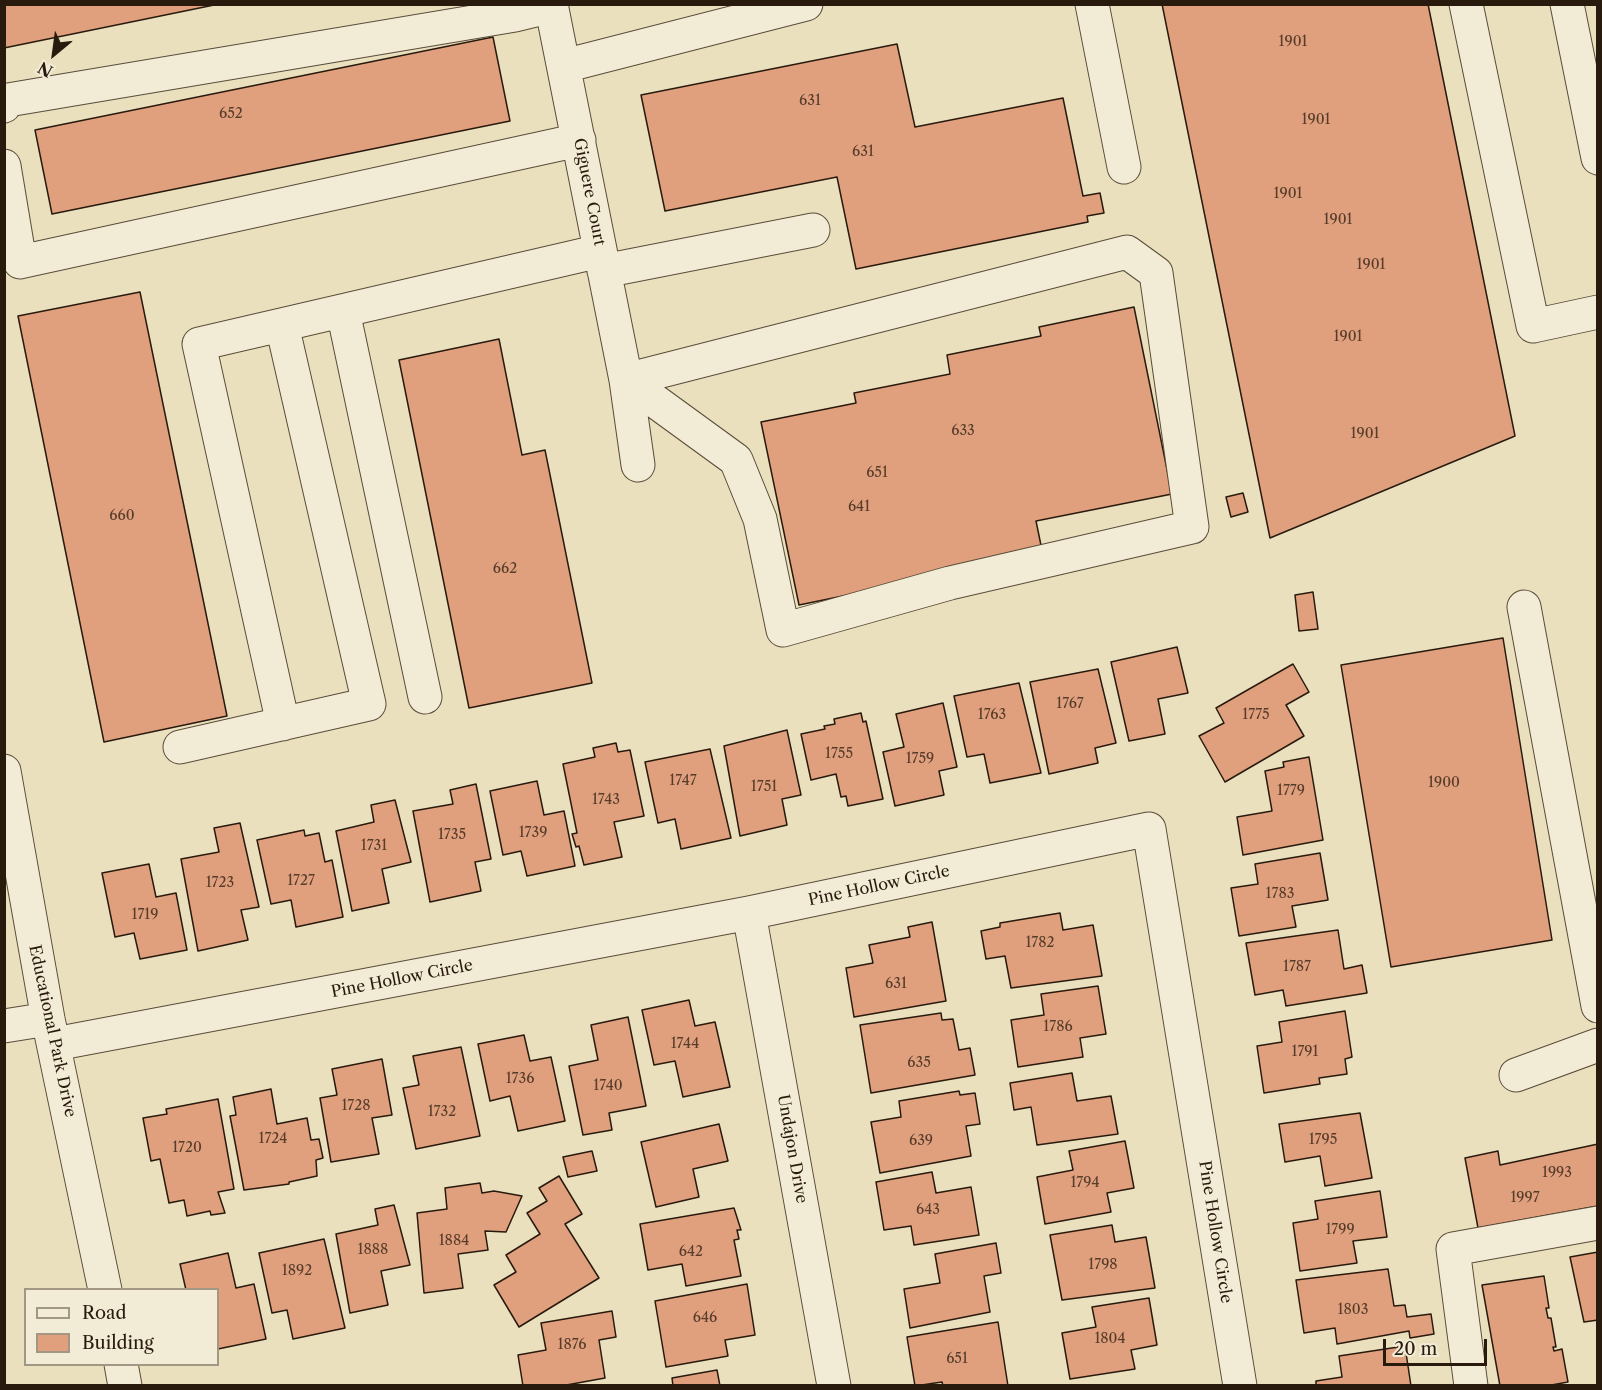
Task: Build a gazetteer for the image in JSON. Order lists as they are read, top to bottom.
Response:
{
  "streets": {
    "street": [
      "Giguere Court",
      "Pine Hollow Circle",
      "Educational Park Drive",
      "Undajon Drive"
    ]
  },
  "crossings": [
    ["Pine Hollow Circle", "Educational Park Drive"],
    ["Pine Hollow Circle", "Undajon Drive"]
  ],
  "house_numbers": [
    "1901",
    "631",
    "652",
    "1901",
    "631",
    "1901",
    "1901",
    "1901",
    "1901",
    "633",
    "1901",
    "651",
    "641",
    "660",
    "662",
    "1767",
    "1763",
    "1775",
    "1755",
    "1759",
    "1747",
    "1900",
    "1751",
    "1779",
    "1743",
    "1739",
    "1735",
    "1731",
    "1727",
    "1723",
    "1783",
    "1719",
    "1782",
    "1787",
    "631",
    "1786",
    "1744",
    "1791",
    "635",
    "1736",
    "1740",
    "1728",
    "1732",
    "1724",
    "1795",
    "639",
    "1720",
    "1993",
    "1794",
    "1997",
    "643",
    "1799",
    "1884",
    "1888",
    "642",
    "1798",
    "1892",
    "1803",
    "646",
    "1804",
    "1876",
    "651"
  ],
  "legend": ["Road", "Building"],
  "scale_bar": "20 m",
  "north": "bottom left"
}
